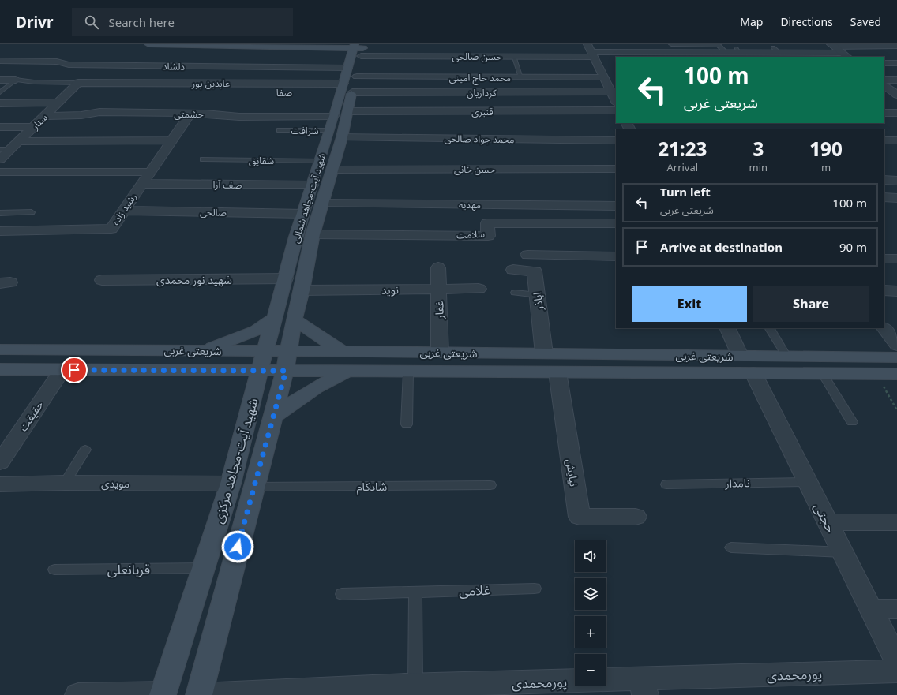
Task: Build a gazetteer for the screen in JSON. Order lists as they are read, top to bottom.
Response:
{
  "streets": {
    "main road": ["شهید آیت-مجاهد شمالی", "شریعتی غربی", "شهید آیت-مجاهد مرکزی"],
    "street": [
      "حسن صالحی",
      "دلشاد",
      "محمد حاج امینی",
      "عابدین پور",
      "صفا",
      "کرداریان",
      "قنبری",
      "حشمتی",
      "ستار",
      "محمد جواد صالحی",
      "حسن خانی",
      "صف آرا",
      "مهدیه",
      "رشید زاده",
      "صالحی",
      "سلامت",
      "شهید نور محمدی",
      "نوید",
      "اباذر",
      "غفار",
      "حقیقت",
      "نیایش",
      "مویدی",
      "حجتی",
      "پورمحمدی"
    ],
    "lane": [
      "شرافت",
      "شقایق",
      "نامدار",
      "شادکام",
      "قربانعلی",
      "غلامی"
    ]
  },
  "crossings": [
    ["حسن صالحی", "شهید آیت-مجاهد شمالی"],
    ["دلشاد", "محمد حاج امینی"],
    ["دلشاد", "شهید آیت-مجاهد شمالی"],
    ["محمد حاج امینی", "شهید آیت-مجاهد شمالی"],
    ["عابدین پور", "صفا"],
    ["عابدین پور", "کرداریان"],
    ["عابدین پور", "ستار"],
    ["عابدین پور", "شهید آیت-مجاهد شمالی"],
    ["صفا", "کرداریان"],
    ["صفا", "شهید آیت-مجاهد شمالی"],
    ["کرداریان", "شهید آیت-مجاهد شمالی"],
    ["قنبری", "شهید آیت-مجاهد شمالی"],
    ["حشمتی", "ستار"],
    ["حشمتی", "شهید آیت-مجاهد شمالی"],
    ["حشمتی", "رشید زاده"],
    ["شرافت", "شهید آیت-مجاهد شمالی"],
    ["محمد جواد صالحی", "شهید آیت-مجاهد شمالی"],
    ["شقایق", "شهید آیت-مجاهد شمالی"],
    ["حسن خانی", "شهید آیت-مجاهد شمالی"],
    ["صف آرا", "شهید آیت-مجاهد شمالی"],
    ["صف آرا", "رشید زاده"],
    ["شهید آیت-مجاهد شمالی", "مهدیه"],
    ["شهید آیت-مجاهد شمالی", "صالحی"],
    ["شهید آیت-مجاهد شمالی", "سلامت"],
    ["شهید آیت-مجاهد شمالی", "شهید نور محمدی"],
    ["شهید آیت-مجاهد شمالی", "نوید"],
    ["شهید آیت-مجاهد شمالی", "شریعتی غربی"],
    ["شهید آیت-مجاهد شمالی", "شهید آیت-مجاهد مرکزی"],
    ["رشید زاده", "صالحی"],
    ["نوید", "غفار"],
    ["اباذر", "شریعتی غربی"],
    ["غفار", "شریعتی غربی"],
    ["شریعتی غربی", "حقیقت"],
    ["شریعتی غربی", "شهید آیت-مجاهد مرکزی"],
    ["شریعتی غربی", "نیایش"],
    ["شریعتی غربی", "حجتی"],
    ["شهید آیت-مجاهد مرکزی", "مویدی"],
    ["شهید آیت-مجاهد مرکزی", "شادکام"],
    ["شهید آیت-مجاهد مرکزی", "قربانعلی"],
    ["شهید آیت-مجاهد مرکزی", "پورمحمدی"],
    ["نامدار", "حجتی"]
  ],
  "page": {
    "header": "Drivr",
    "search": "Search here",
    "nav": ["Map", "Directions", "Saved"],
    "turn": ["100 m", "شریعتی غربی"],
    "eta": [
      "21:23",
      "Arrival",
      "3",
      "min",
      "190",
      "m"
    ],
    "list": [
      {
        "name": "Turn left",
        "note": "شریعتی غربی",
        "value": "100 m"
      },
      {
        "name": "Arrive at destination",
        "value": "90 m"
      }
    ],
    "buttons": ["Exit", "Share"],
    "map_buttons": ["+", "−"]
  }
}
